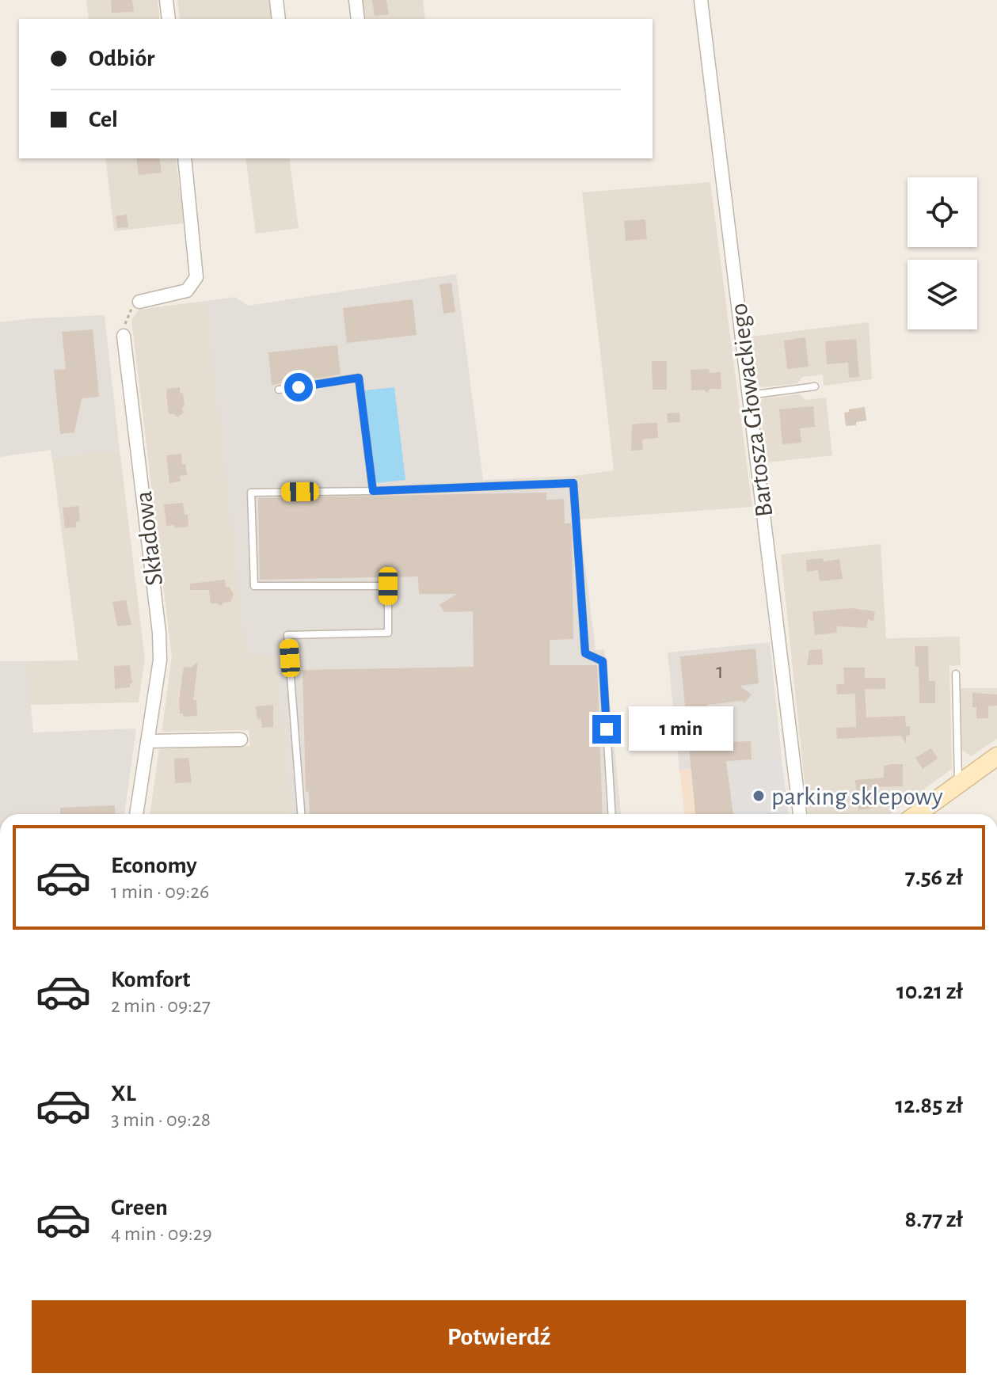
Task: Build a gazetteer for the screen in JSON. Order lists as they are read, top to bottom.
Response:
{
  "streets": {
    "street": ["Bartosza Głowackiego", "Składowa"]
  },
  "places": ["parking sklepowy"],
  "house_numbers": ["1"],
  "page": {
    "banner": ["Odbiór", "Cel"],
    "bubble": "1 min",
    "list": [
      {
        "name": "Economy",
        "note": "1 min · 09:26",
        "value": "7.56 zł"
      },
      {
        "name": "Komfort",
        "note": "2 min · 09:27",
        "value": "10.21 zł"
      },
      {
        "name": "XL",
        "note": "3 min · 09:28",
        "value": "12.85 zł"
      },
      {
        "name": "Green",
        "note": "4 min · 09:29",
        "value": "8.77 zł"
      }
    ],
    "buttons": "Potwierdź"
  }
}
